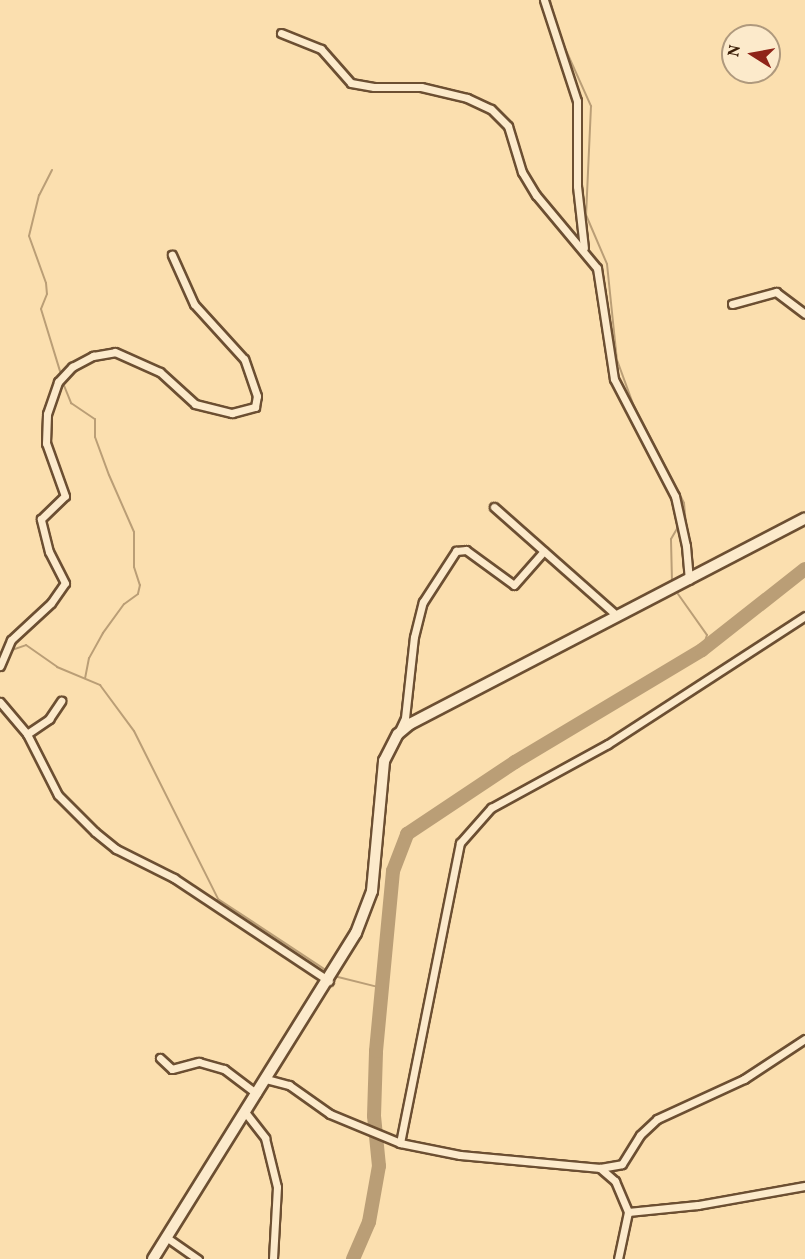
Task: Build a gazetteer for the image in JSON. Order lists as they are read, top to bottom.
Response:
{
  "north": "left"
}
